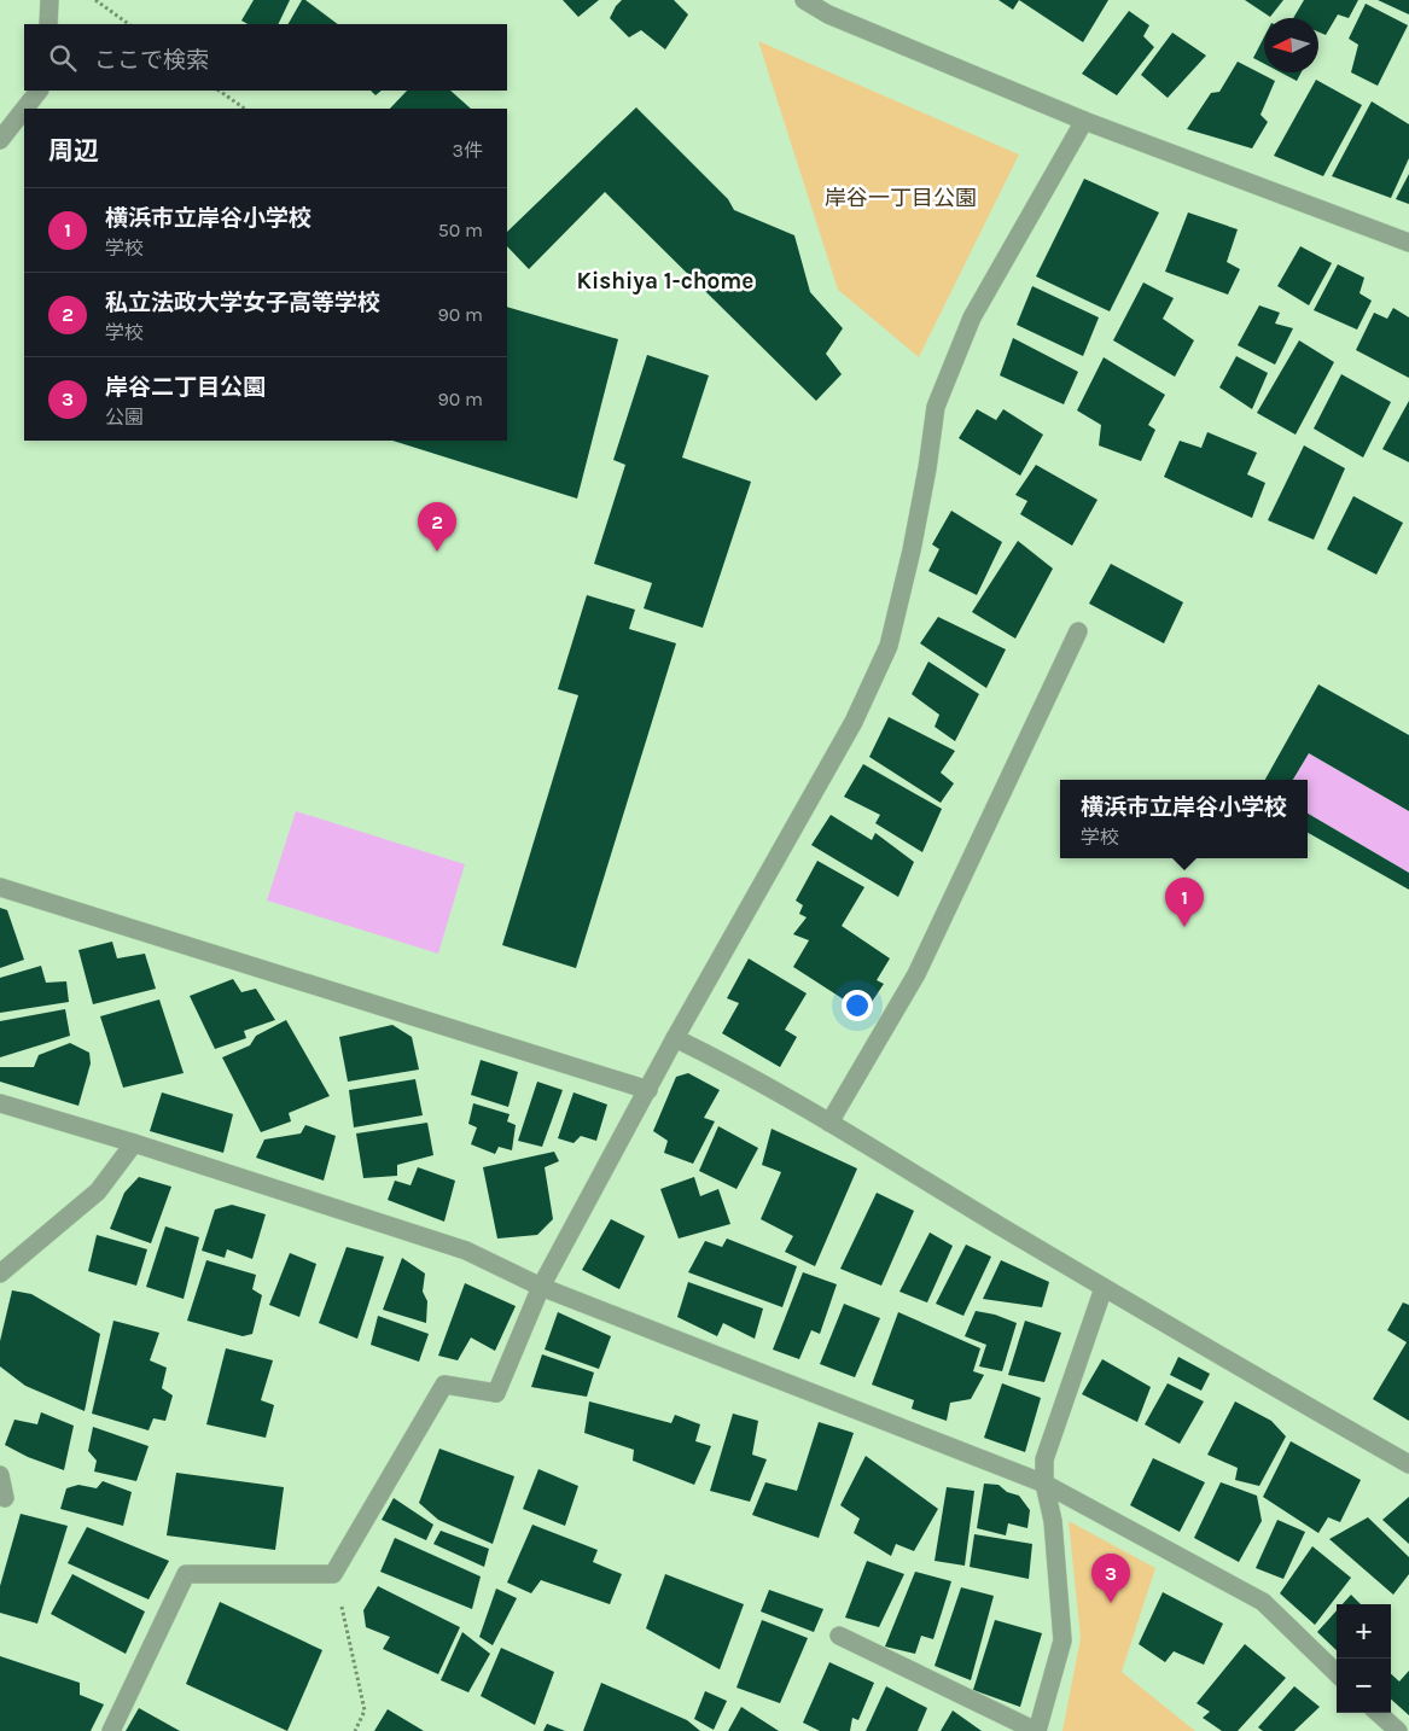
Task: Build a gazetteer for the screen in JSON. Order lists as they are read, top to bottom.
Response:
{
  "districts": ["Kishiya 1-chome"],
  "parks": ["岸谷一丁目公園"],
  "north": "left",
  "page": {
    "search": "ここで検索",
    "heading": ["周辺", "3件"],
    "list": [
      {
        "mark": "1",
        "name": "横浜市立岸谷小学校",
        "note": "学校",
        "value": "50 m"
      },
      {
        "mark": "2",
        "name": "私立法政大学女子高等学校",
        "note": "学校",
        "value": "90 m"
      },
      {
        "mark": "3",
        "name": "岸谷二丁目公園",
        "note": "公園",
        "value": "90 m"
      }
    ],
    "pins": ["2", "1", "3"],
    "popup": ["横浜市立岸谷小学校", "学校"],
    "map_buttons": ["+", "−"]
  }
}
